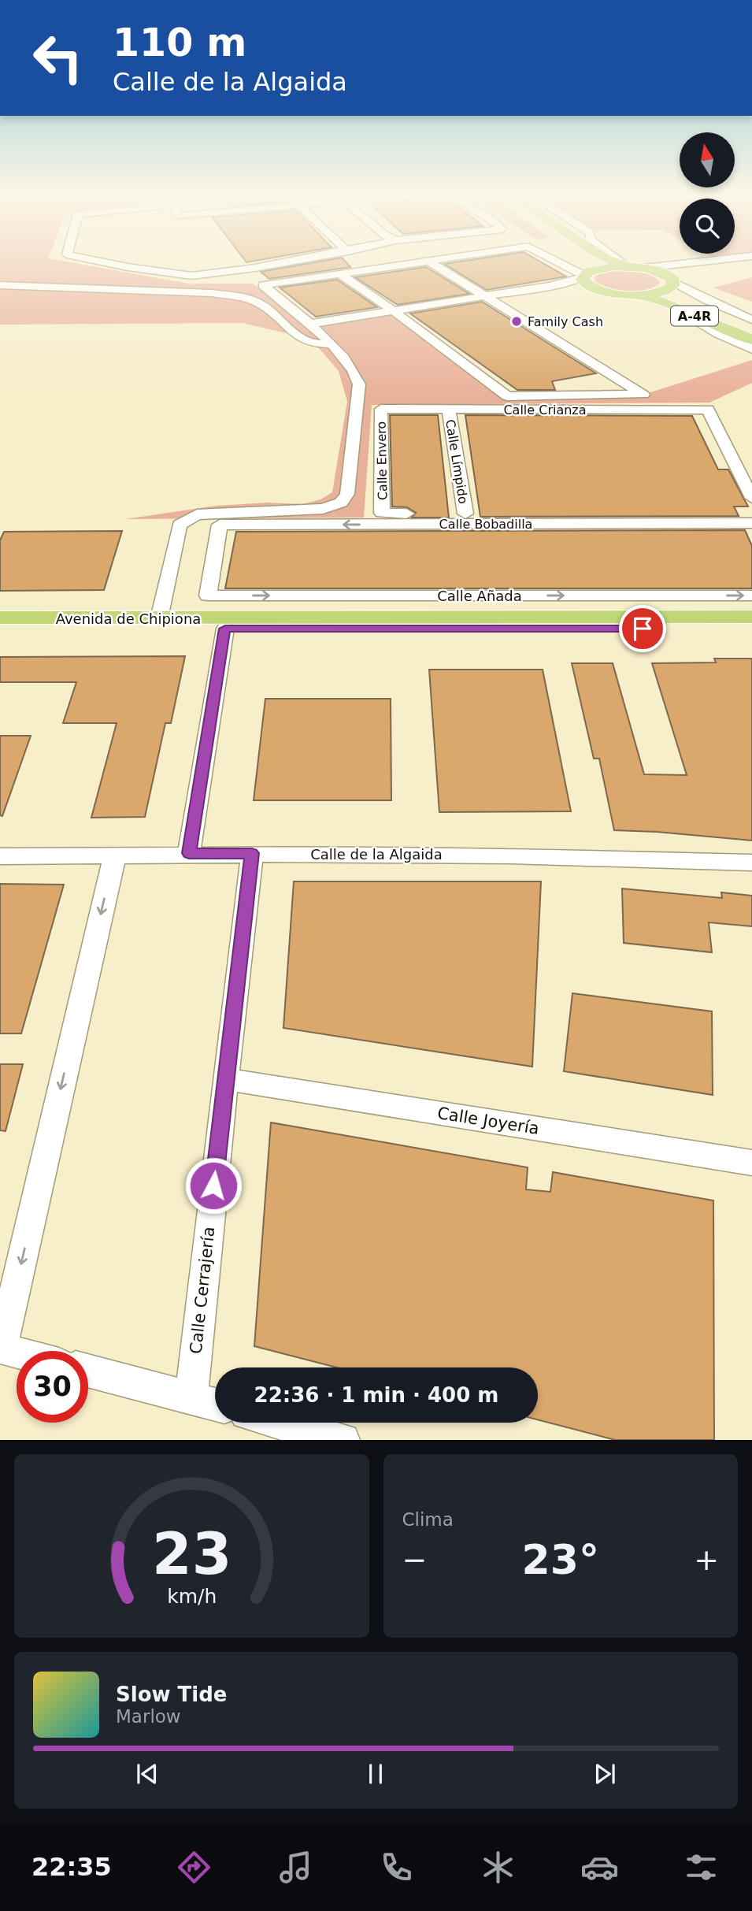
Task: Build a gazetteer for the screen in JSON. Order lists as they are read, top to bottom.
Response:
{
  "streets": {
    "main road": ["A-4R", "Avenida de Chipiona"],
    "street": [
      "Calle Crianza",
      "Calle Envero",
      "Calle Límpido",
      "Calle Bobadilla",
      "Calle Añada",
      "Calle de la Algaida",
      "Calle Joyería",
      "Calle Cerrajería"
    ]
  },
  "crossings": [
    ["Calle Crianza", "Calle Envero"],
    ["Calle Crianza", "Calle Límpido"],
    ["Calle Envero", "Calle Bobadilla"],
    ["Calle Límpido", "Calle Bobadilla"],
    ["Calle Bobadilla", "Calle Añada"],
    ["Calle de la Algaida", "Calle Cerrajería"],
    ["Calle Joyería", "Calle Cerrajería"]
  ],
  "one_way": ["Calle Añada"],
  "places": ["Family Cash"],
  "north": "top",
  "page": {
    "turn": ["110 m", "Calle de la Algaida"],
    "limit": "30",
    "trip": "22:36 · 1 min · 400 m",
    "tile": "Clima",
    "heat": ["−", "23°", "+"],
    "song": ["Slow Tide", "Marlow"],
    "tabs": "22:35",
    "gauge": ["23", "km/h"]
  }
}
